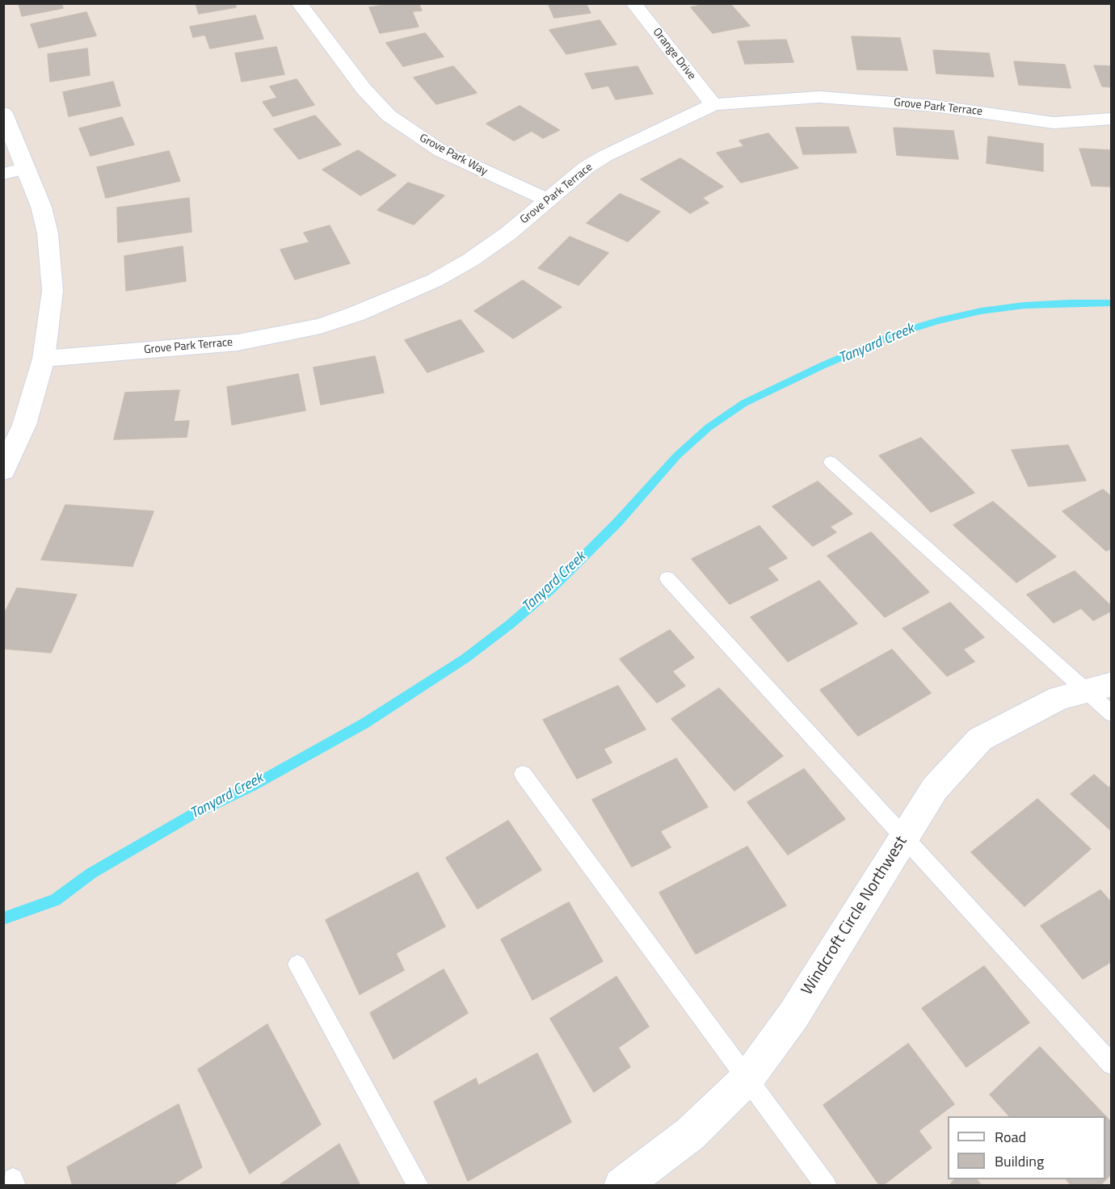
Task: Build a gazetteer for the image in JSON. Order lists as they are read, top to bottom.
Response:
{
  "streets": {
    "street": [
      "Orange Drive",
      "Grove Park Terrace",
      "Grove Park Way",
      "Windcroft Circle Northwest"
    ]
  },
  "crossings": [
    ["Orange Drive", "Grove Park Terrace"],
    ["Grove Park Terrace", "Grove Park Way"]
  ],
  "water": ["Tanyard Creek"],
  "legend": ["Road", "Building"]
}
